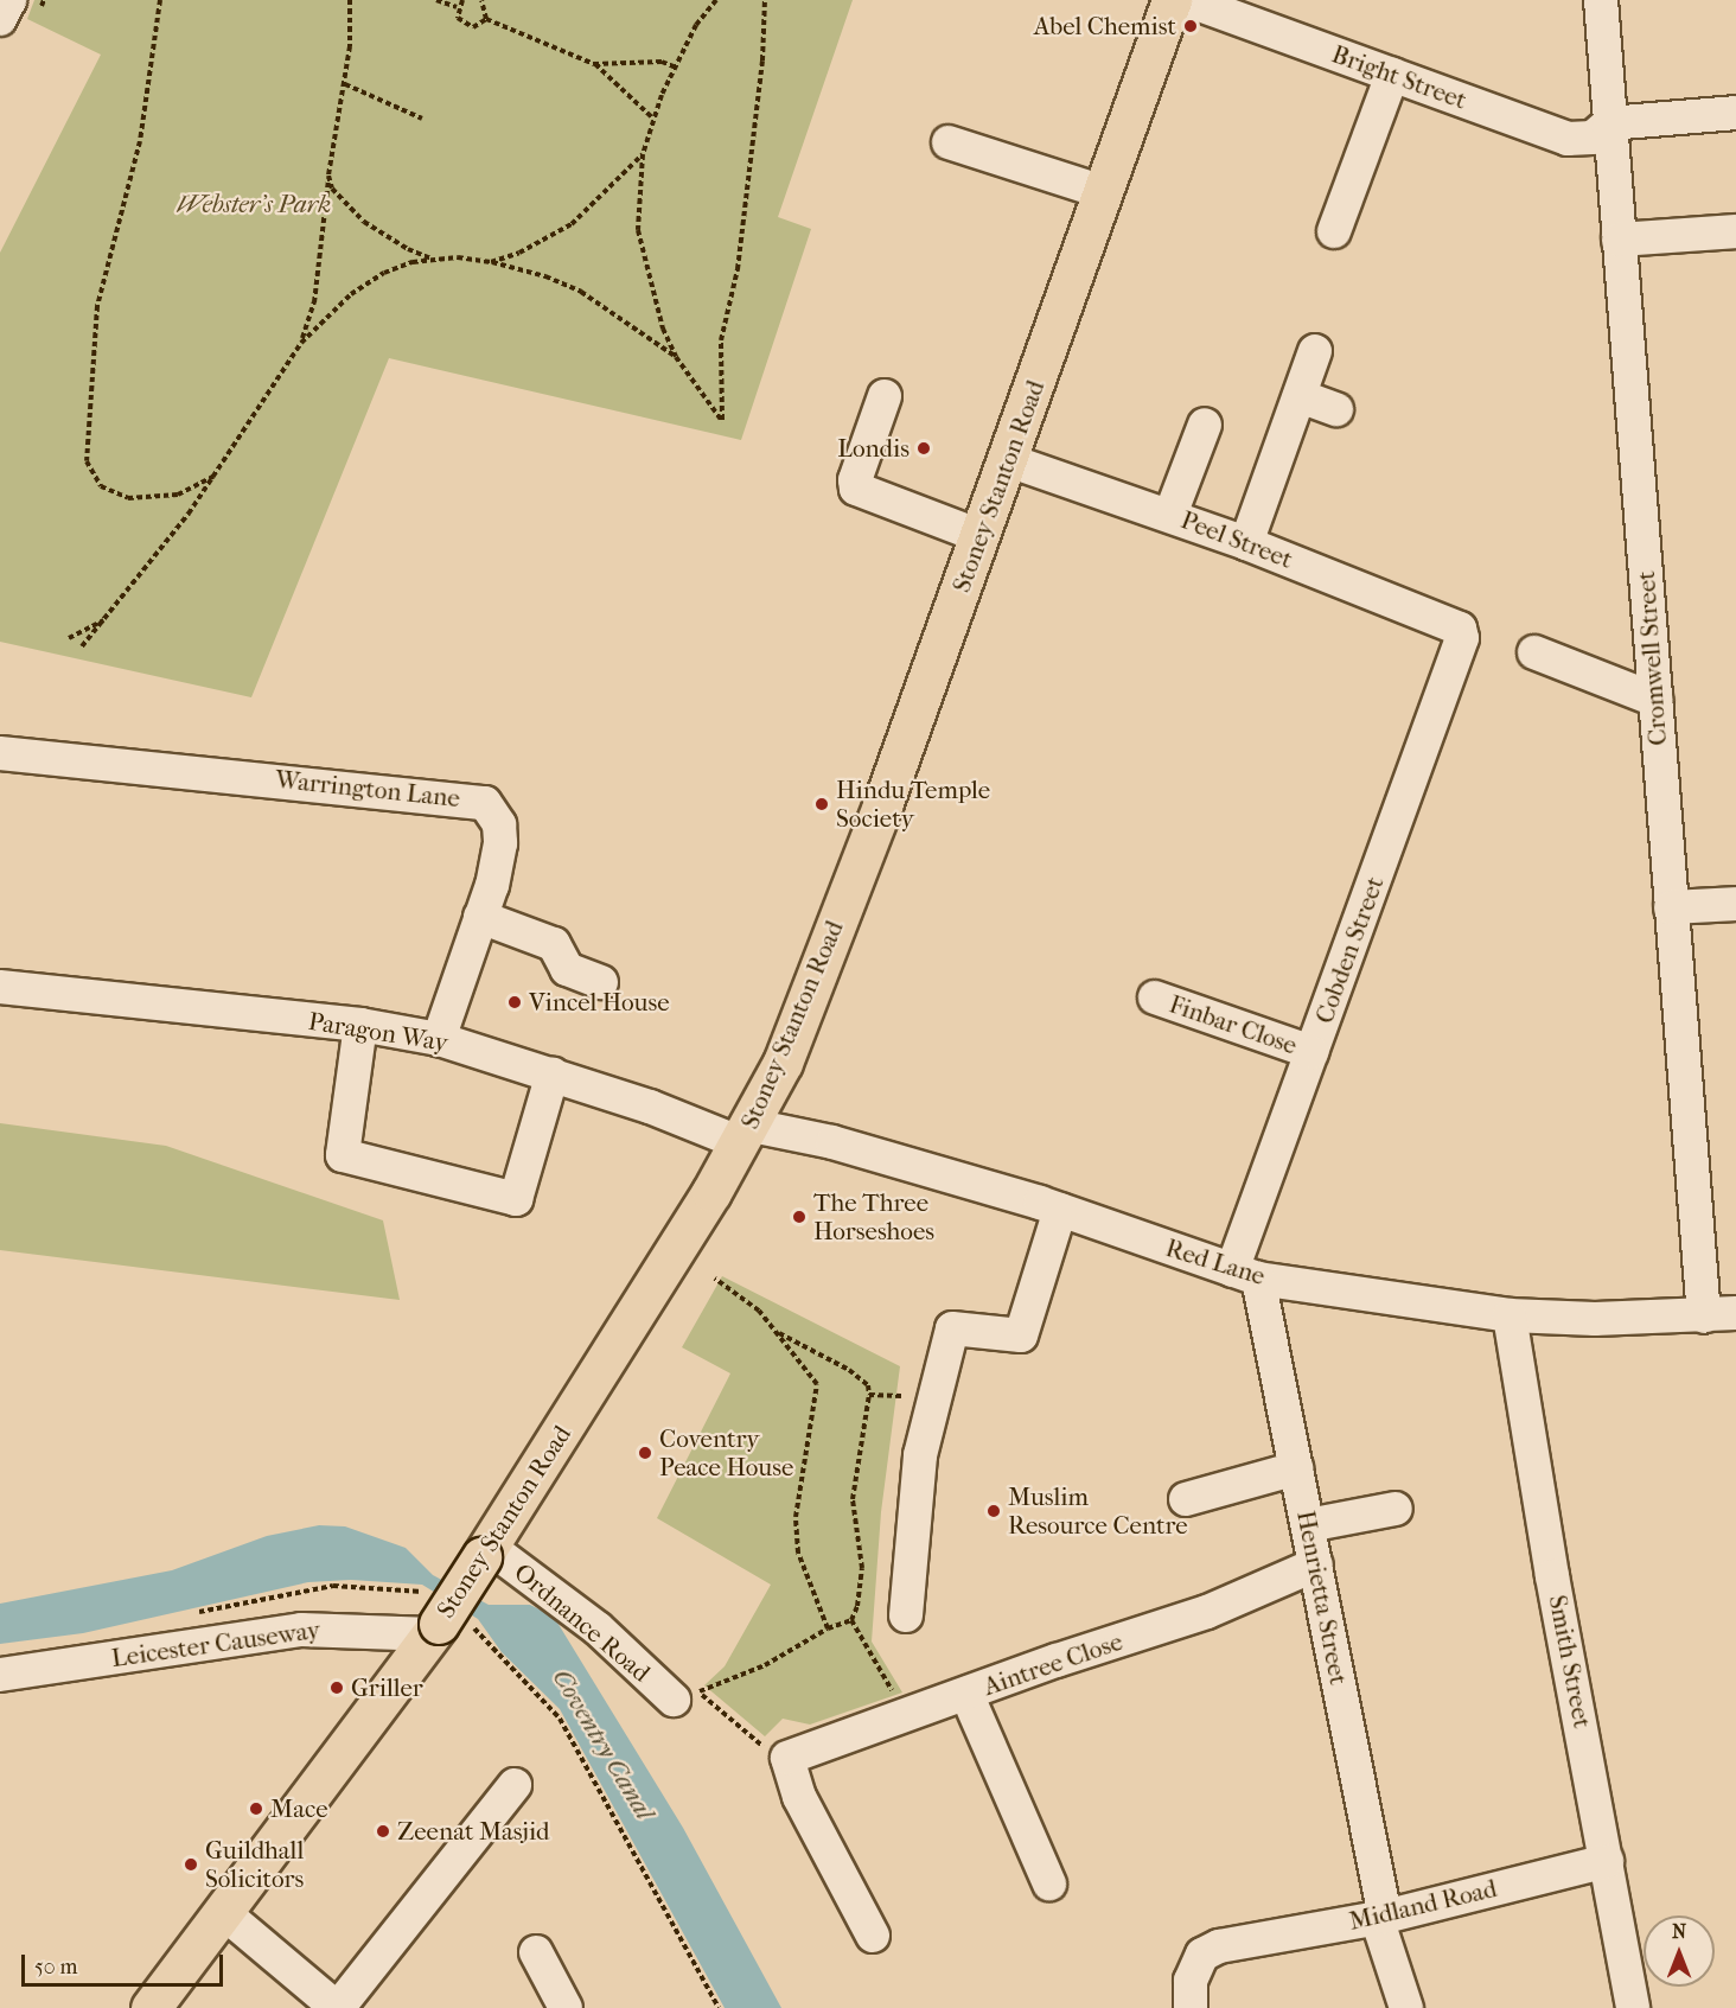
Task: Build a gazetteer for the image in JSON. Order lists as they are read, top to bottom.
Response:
{
  "streets": {
    "main road": ["Stoney Stanton Road"],
    "street": [
      "Bright Street",
      "Peel Street",
      "Cromwell Street",
      "Warrington Lane",
      "Cobden Street",
      "Finbar Close",
      "Paragon Way",
      "Red Lane",
      "Henrietta Street",
      "Ordnance Road",
      "Leicester Causeway",
      "Smith Street",
      "Aintree Close",
      "Midland Road"
    ]
  },
  "crossings": [
    ["Bright Street", "Cromwell Street"],
    ["Stoney Stanton Road", "Peel Street"],
    ["Stoney Stanton Road", "Paragon Way"],
    ["Stoney Stanton Road", "Red Lane"],
    ["Stoney Stanton Road", "Ordnance Road"],
    ["Stoney Stanton Road", "Leicester Causeway"],
    ["Peel Street", "Cobden Street"],
    ["Cromwell Street", "Red Lane"],
    ["Warrington Lane", "Paragon Way"],
    ["Cobden Street", "Finbar Close"],
    ["Cobden Street", "Red Lane"],
    ["Cobden Street", "Henrietta Street"],
    ["Paragon Way", "Red Lane"],
    ["Red Lane", "Henrietta Street"],
    ["Red Lane", "Smith Street"],
    ["Henrietta Street", "Aintree Close"],
    ["Henrietta Street", "Midland Road"],
    ["Smith Street", "Midland Road"]
  ],
  "water": ["Coventry Canal"],
  "parks": ["Webster's Park"],
  "places": [
    "Abel Chemist",
    "Londis",
    "Hindu Temple Society",
    "Vincel House",
    "The Three Horseshoes",
    "Coventry Peace House",
    "Muslim Resource Centre",
    "Griller",
    "Mace",
    "Zeenat Masjid",
    "Guildhall Solicitors"
  ],
  "scale_bar": "50 m",
  "north": "top"
}
